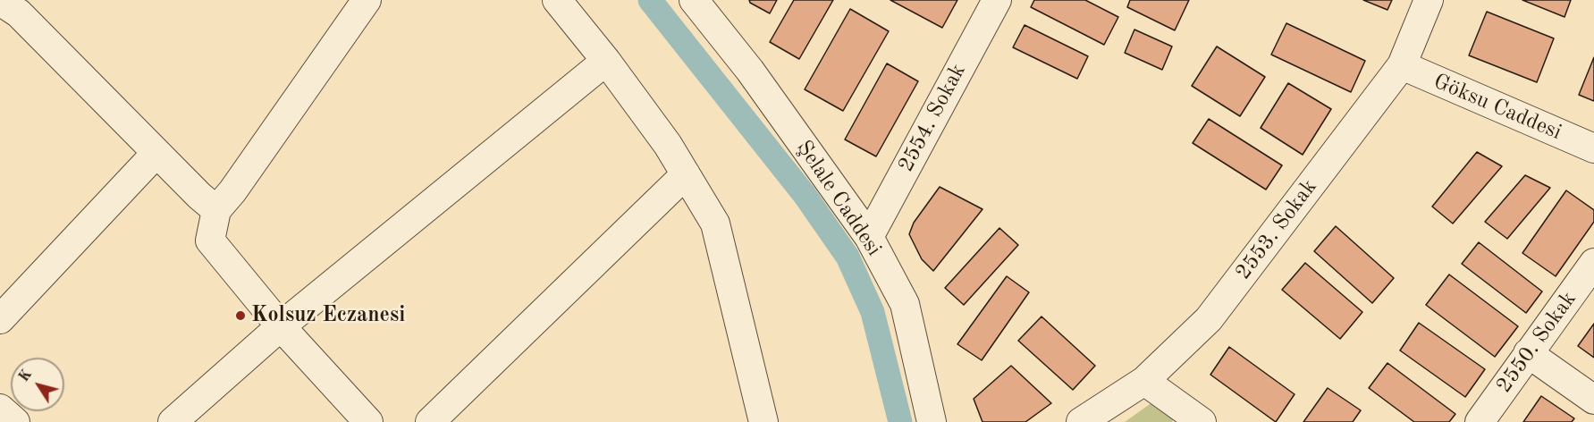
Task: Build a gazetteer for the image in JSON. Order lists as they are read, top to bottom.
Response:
{
  "streets": {
    "street": [
      "Göksu Caddesi",
      "2554. Sokak",
      "Şelale Caddesi",
      "2553. Sokak",
      "2550. Sokak"
    ]
  },
  "crossings": [
    ["Göksu Caddesi", "2553. Sokak"],
    ["2554. Sokak", "Şelale Caddesi"]
  ],
  "places": ["Kolsuz Eczanesi"],
  "north": "top left"
}
